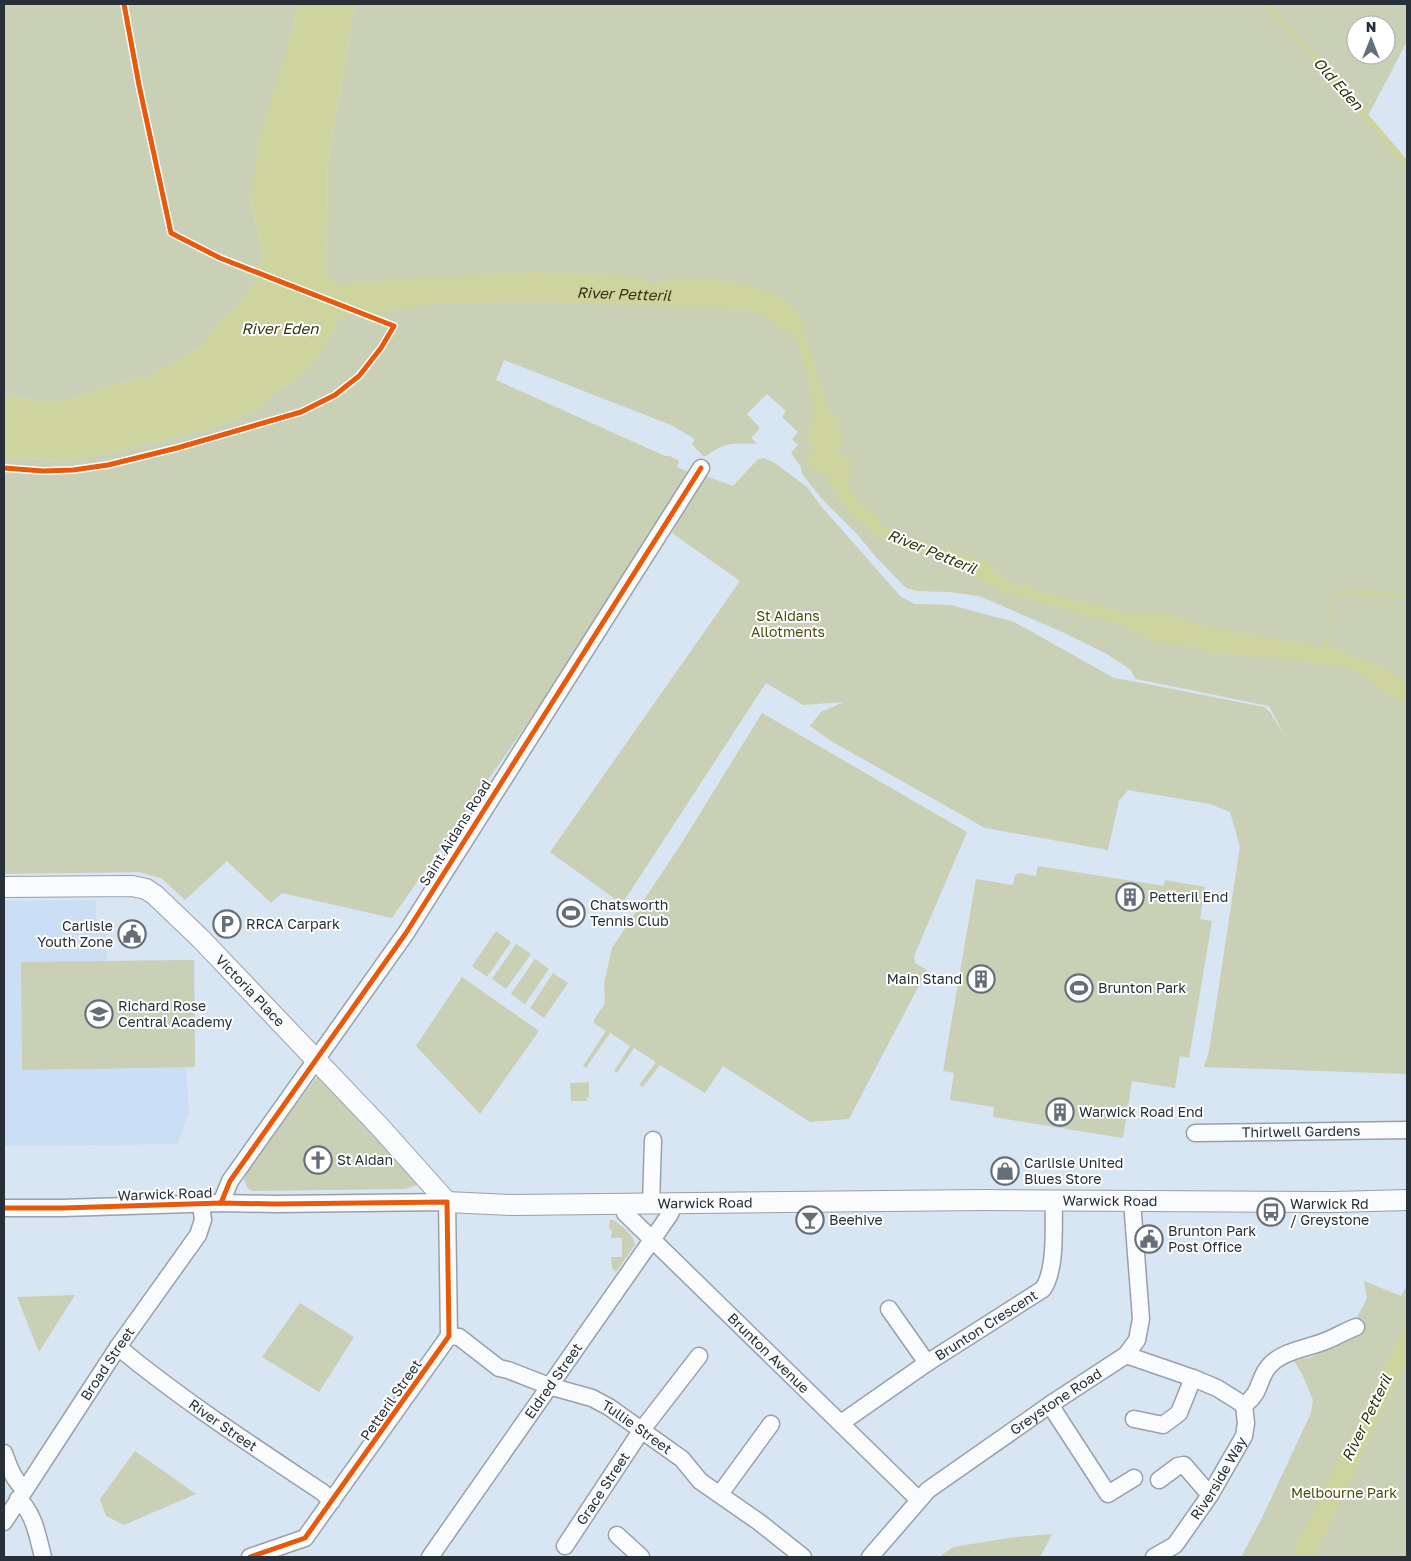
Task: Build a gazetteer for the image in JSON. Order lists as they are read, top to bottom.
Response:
{
  "streets": {
    "main road": ["Victoria Place", "Warwick Road"],
    "street": [
      "Saint Aidans Road",
      "Thirlwell Gardens",
      "Brunton Crescent",
      "Brunton Avenue",
      "Broad Street",
      "Eldred Street",
      "Petteril Street",
      "Greystone Road",
      "River Street",
      "Tullie Street",
      "Riverside Way",
      "Grace Street"
    ]
  },
  "crossings": [
    ["Saint Aidans Road", "Victoria Place"],
    ["Saint Aidans Road", "Warwick Road"],
    ["Victoria Place", "Warwick Road"],
    ["Warwick Road", "Brunton Crescent"],
    ["Warwick Road", "Brunton Avenue"],
    ["Warwick Road", "Broad Street"],
    ["Warwick Road", "Eldred Street"],
    ["Warwick Road", "Greystone Road"],
    ["Brunton Crescent", "Brunton Avenue"],
    ["Brunton Avenue", "Eldred Street"],
    ["Brunton Avenue", "Greystone Road"],
    ["Broad Street", "River Street"],
    ["Eldred Street", "Tullie Street"],
    ["Petteril Street", "River Street"],
    ["Petteril Street", "Tullie Street"],
    ["Tullie Street", "Grace Street"]
  ],
  "water": ["Old Eden", "River Petteril", "River Eden"],
  "parks": ["St Aidans Allotments", "Melbourne Park"],
  "places": {
    "building": ["Petteril End", "Main Stand", "Warwick Road End"],
    "sports": ["Chatsworth Tennis Club", "Brunton Park"],
    "parking": ["RRCA Carpark"],
    "public building": ["Carlisle Youth Zone", "Brunton Park Post Office"],
    "school or university": ["Richard Rose Central Academy"],
    "church": ["St Aidan"],
    "shop": ["Carlisle United Blues Store"],
    "bus stop": ["Warwick Rd / Greystone"],
    "bar": ["Beehive"]
  },
  "north": "top"
}
